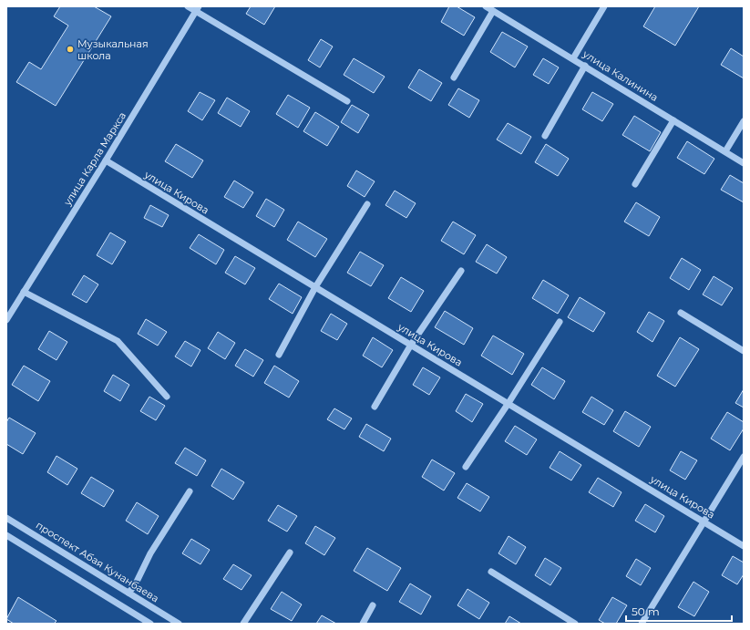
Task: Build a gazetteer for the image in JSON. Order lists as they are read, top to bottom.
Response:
{
  "streets": {
    "street": [
      "улица Калинина",
      "улица Карла Маркса",
      "улица Кирова",
      "проспект Абая Кунанбаева"
    ]
  },
  "crossings": [
    ["улица Карла Маркса", "улица Кирова"]
  ],
  "places": ["Музыкальная школа"],
  "scale_bar": "50 m"
}
